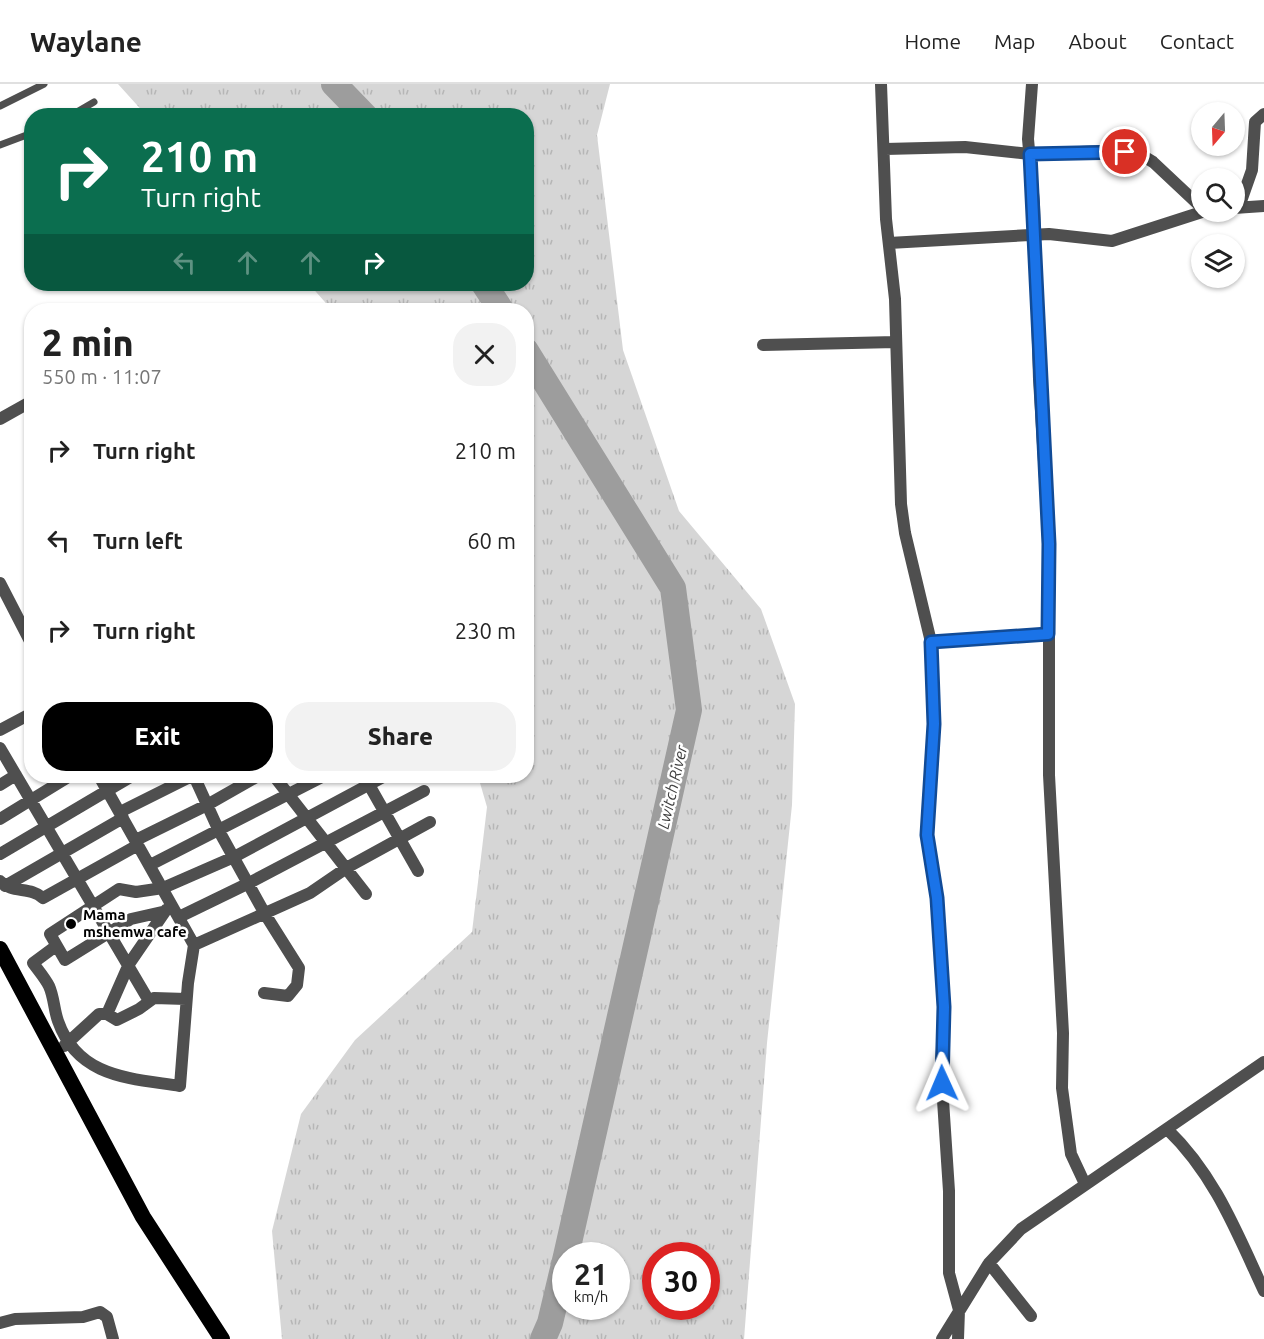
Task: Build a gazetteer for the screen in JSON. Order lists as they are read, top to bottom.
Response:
{
  "water": ["Lwitch River"],
  "places": ["Mama mshemwa cafe"],
  "north": "bottom",
  "page": {
    "header": "Waylane",
    "nav": [
      "Home",
      "Map",
      "About",
      "Contact"
    ],
    "turn": ["210 m", "Turn right"],
    "heading": ["2 min", "550 m · 11:07"],
    "list": [
      {
        "name": "Turn right",
        "value": "210 m"
      },
      {
        "name": "Turn left",
        "value": "60 m"
      },
      {
        "name": "Turn right",
        "value": "230 m"
      }
    ],
    "buttons": ["Exit", "Share"],
    "speed": "21 km/h",
    "limit": "30"
  }
}
